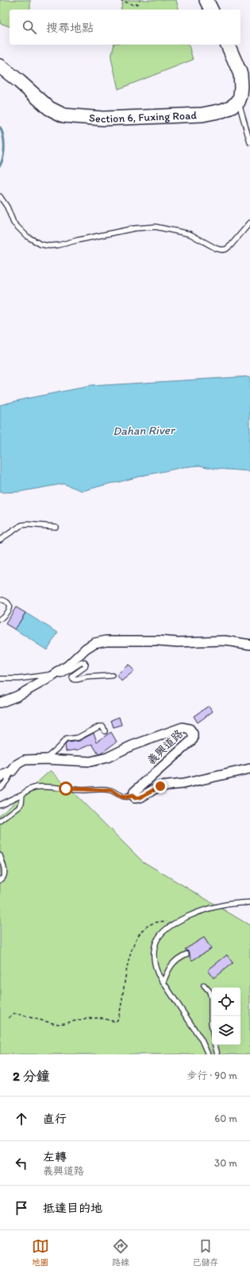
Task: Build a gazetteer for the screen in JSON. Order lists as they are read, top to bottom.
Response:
{
  "streets": {
    "main road": ["Section 6, Fuxing Road"],
    "street": ["義興道路"]
  },
  "water": ["Dahan River"],
  "page": {
    "search": "搜尋地點",
    "heading": ["2 分鐘", "步行 · 90 m"],
    "list": [
      ["直行", "60 m"],
      ["左轉", "義興道路", "30 m"],
      "抵達目的地"
    ],
    "nav": ["地圖", "路線", "已儲存"]
  }
}
